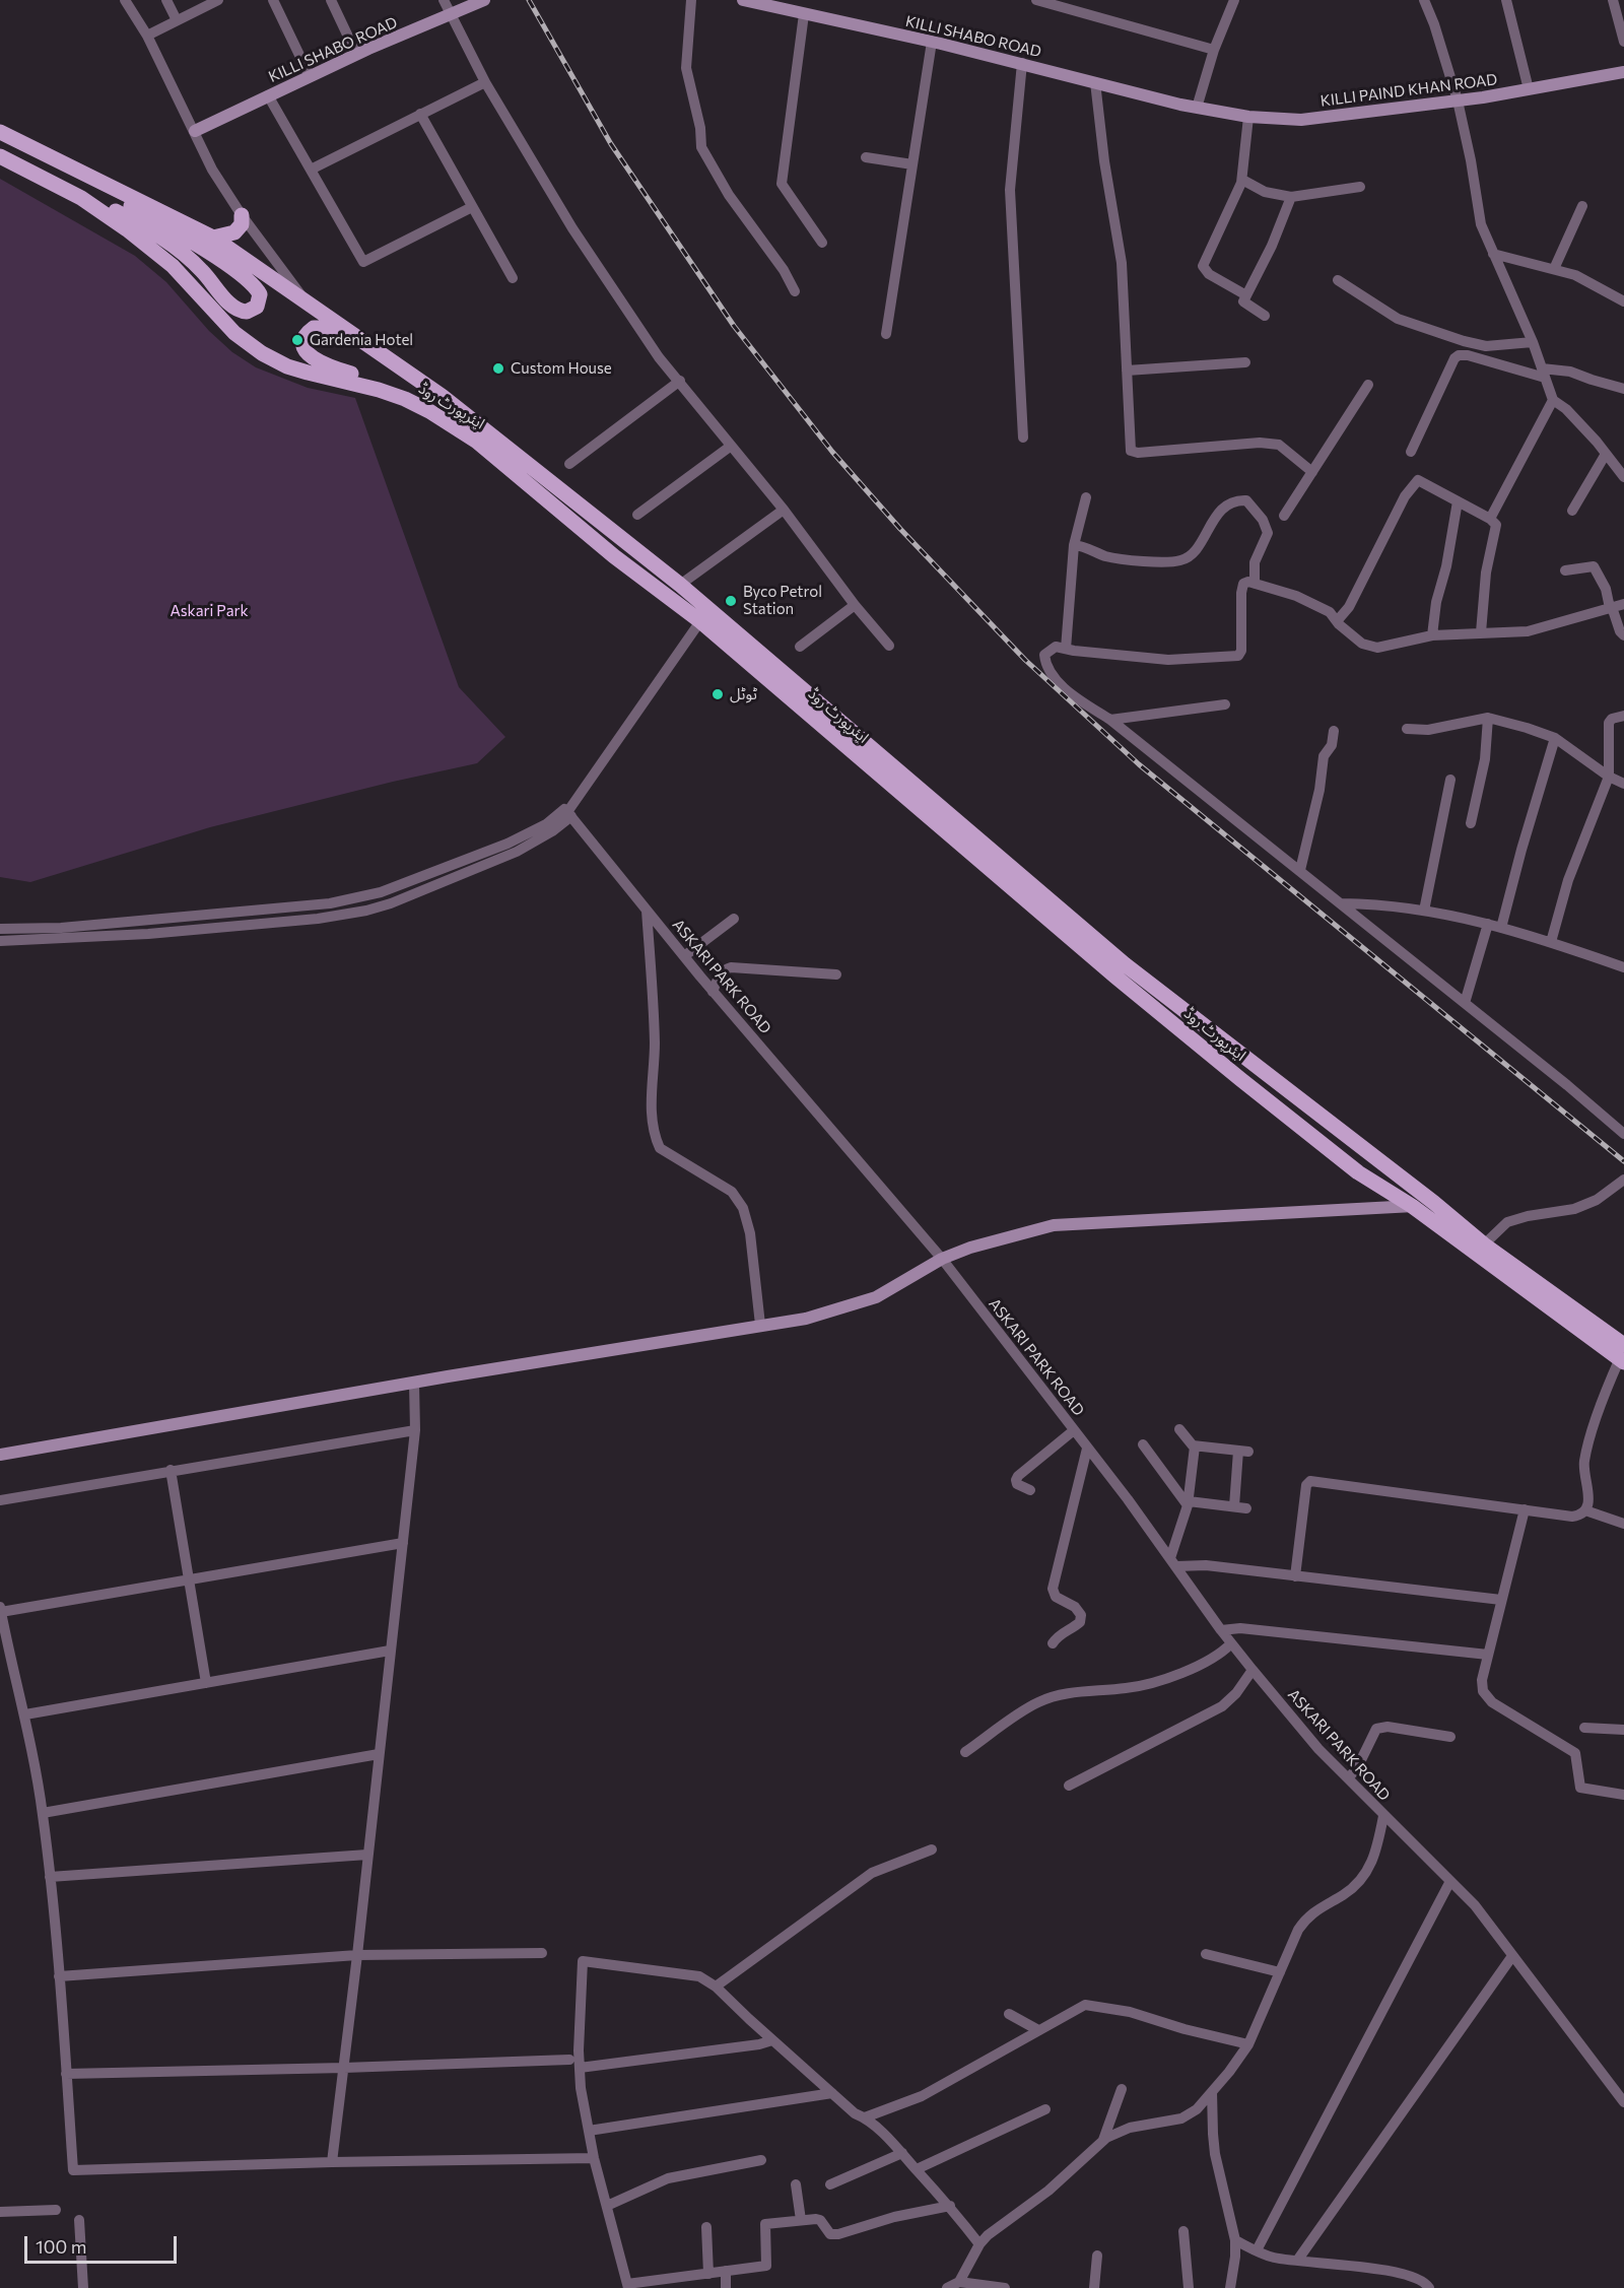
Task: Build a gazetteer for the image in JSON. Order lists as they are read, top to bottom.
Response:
{
  "streets": {
    "main road": ["ایئرپورٹ روڈ"],
    "street": ["KILLI SHABO ROAD", "KILLI PAIND KHAN ROAD", "ASKARI PARK ROAD"]
  },
  "crossings": [
    ["KILLI SHABO ROAD", "KILLI PAIND KHAN ROAD"]
  ],
  "parks": ["Askari Park"],
  "places": [
    "Gardenia Hotel",
    "Custom House",
    "Byco Petrol Station",
    "ٹوٹل"
  ],
  "scale_bar": "100 m"
}
